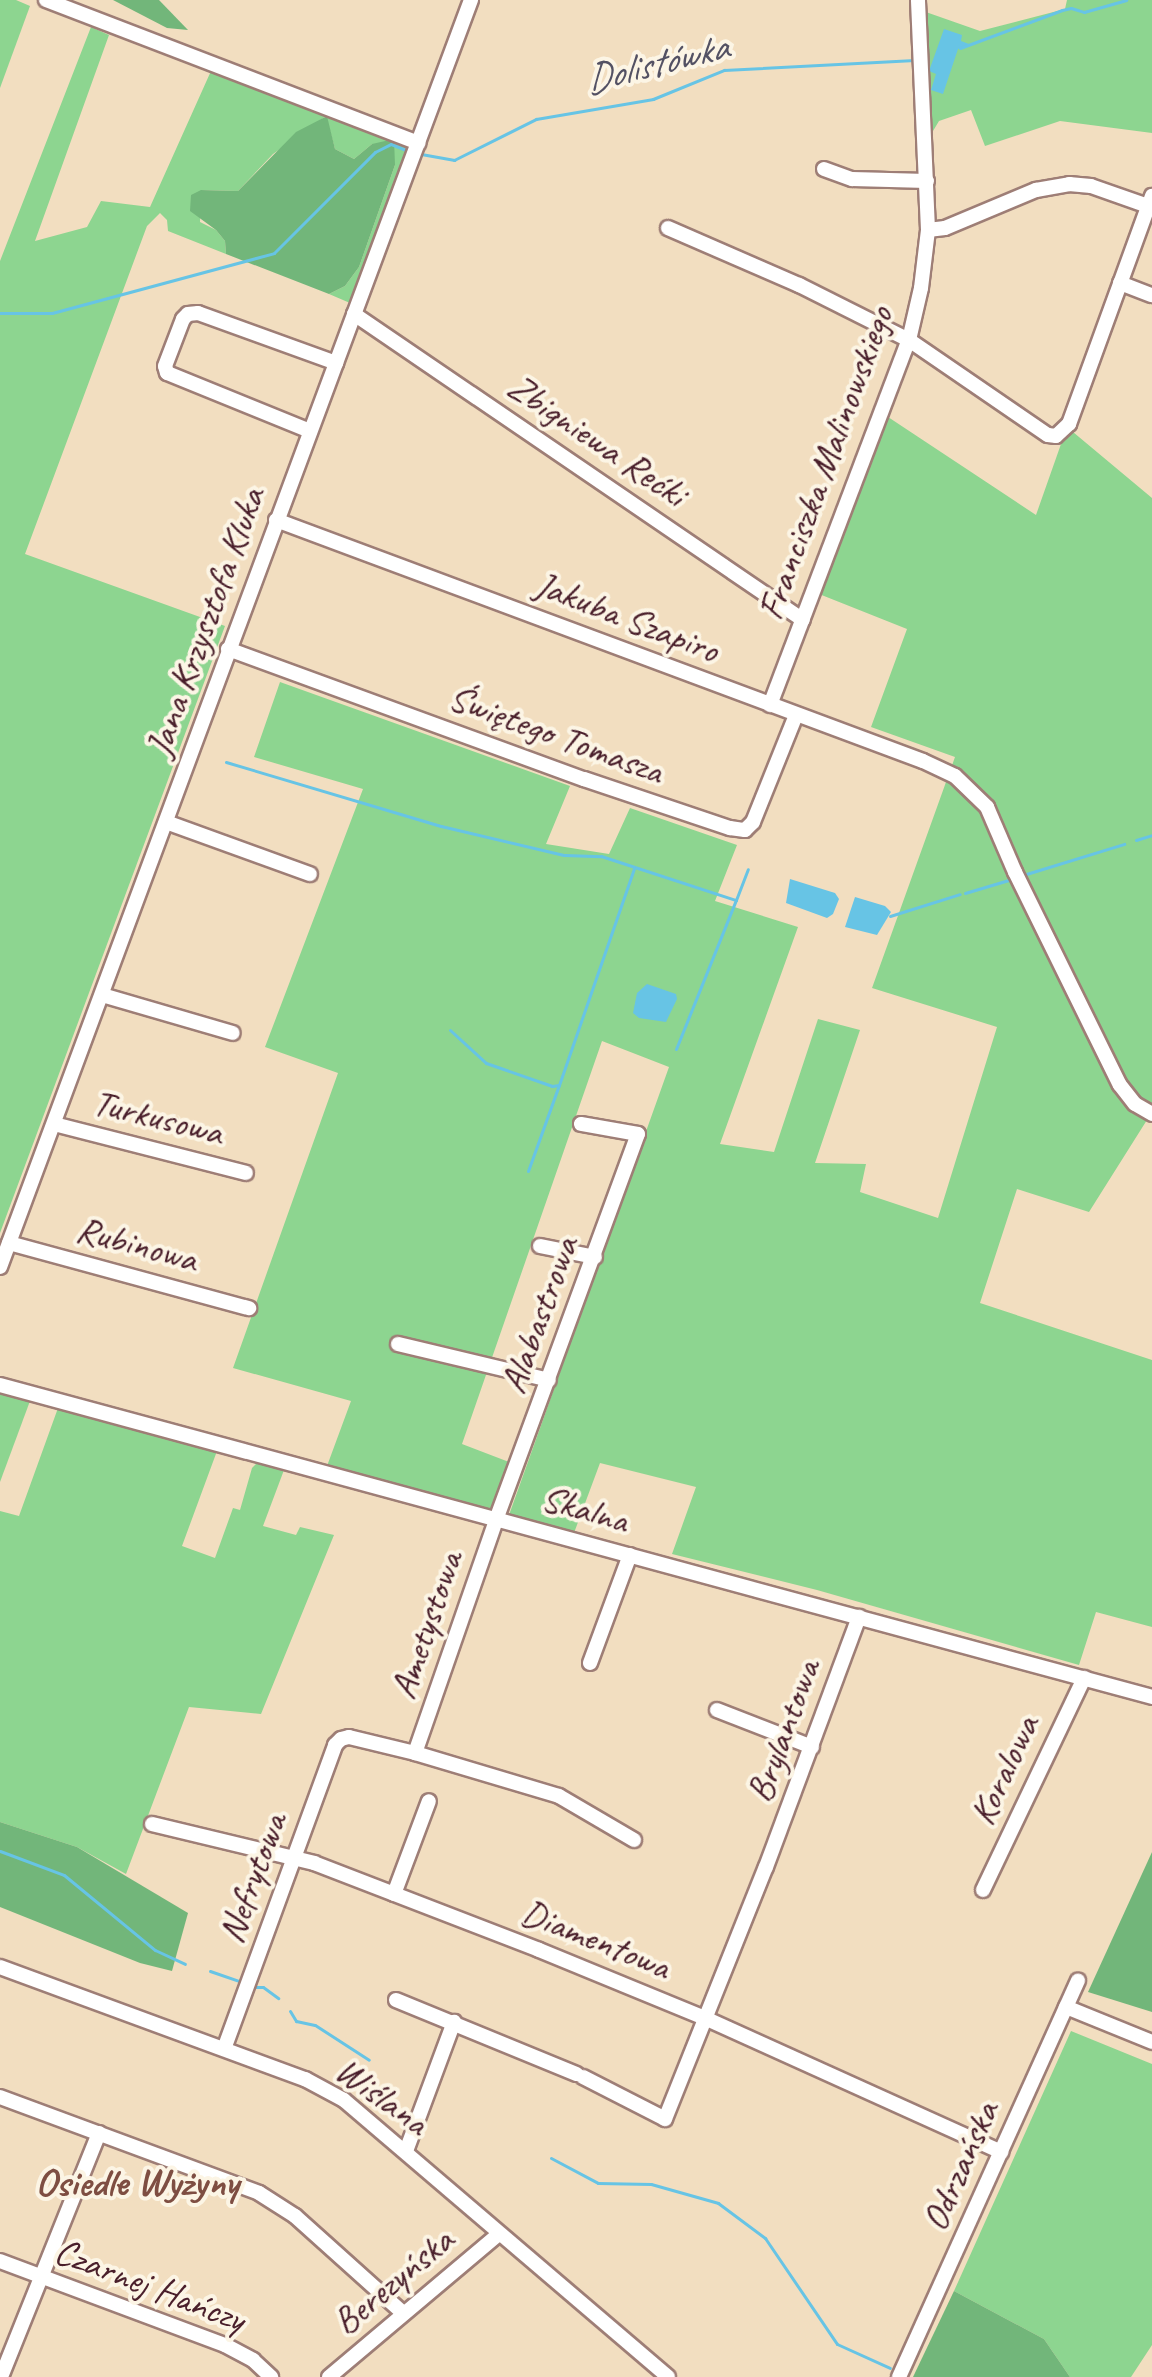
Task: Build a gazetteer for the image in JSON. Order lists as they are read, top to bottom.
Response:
{
  "streets": {
    "street": [
      "Zbigniewa Rećki",
      "Franciszka Malinowskiego",
      "Jakuba Szapiro",
      "Jana Krzysztofa Kluka",
      "Świętego Tomasza",
      "Turkusowa",
      "Rubinowa",
      "Alabastrowa",
      "Skalna",
      "Ametystowa",
      "Brylantowa",
      "Koralowa",
      "Nefrytowa",
      "Diamentowa",
      "Wiślana",
      "Odrzańska",
      "Berezyńska",
      "Czarnej Hańczy"
    ]
  },
  "crossings": [
    ["Zbigniewa Rećki", "Franciszka Malinowskiego"],
    ["Zbigniewa Rećki", "Jana Krzysztofa Kluka"],
    ["Franciszka Malinowskiego", "Jakuba Szapiro"],
    ["Jakuba Szapiro", "Jana Krzysztofa Kluka"],
    ["Jakuba Szapiro", "Świętego Tomasza"],
    ["Jana Krzysztofa Kluka", "Świętego Tomasza"],
    ["Jana Krzysztofa Kluka", "Turkusowa"],
    ["Jana Krzysztofa Kluka", "Rubinowa"],
    ["Alabastrowa", "Skalna"],
    ["Alabastrowa", "Ametystowa"],
    ["Skalna", "Ametystowa"],
    ["Skalna", "Brylantowa"],
    ["Skalna", "Koralowa"],
    ["Ametystowa", "Nefrytowa"],
    ["Brylantowa", "Diamentowa"],
    ["Nefrytowa", "Diamentowa"],
    ["Nefrytowa", "Wiślana"],
    ["Diamentowa", "Odrzańska"],
    ["Wiślana", "Berezyńska"]
  ],
  "districts": ["Osiedle Wyżyny"],
  "water": ["Dolistówka"]
}
